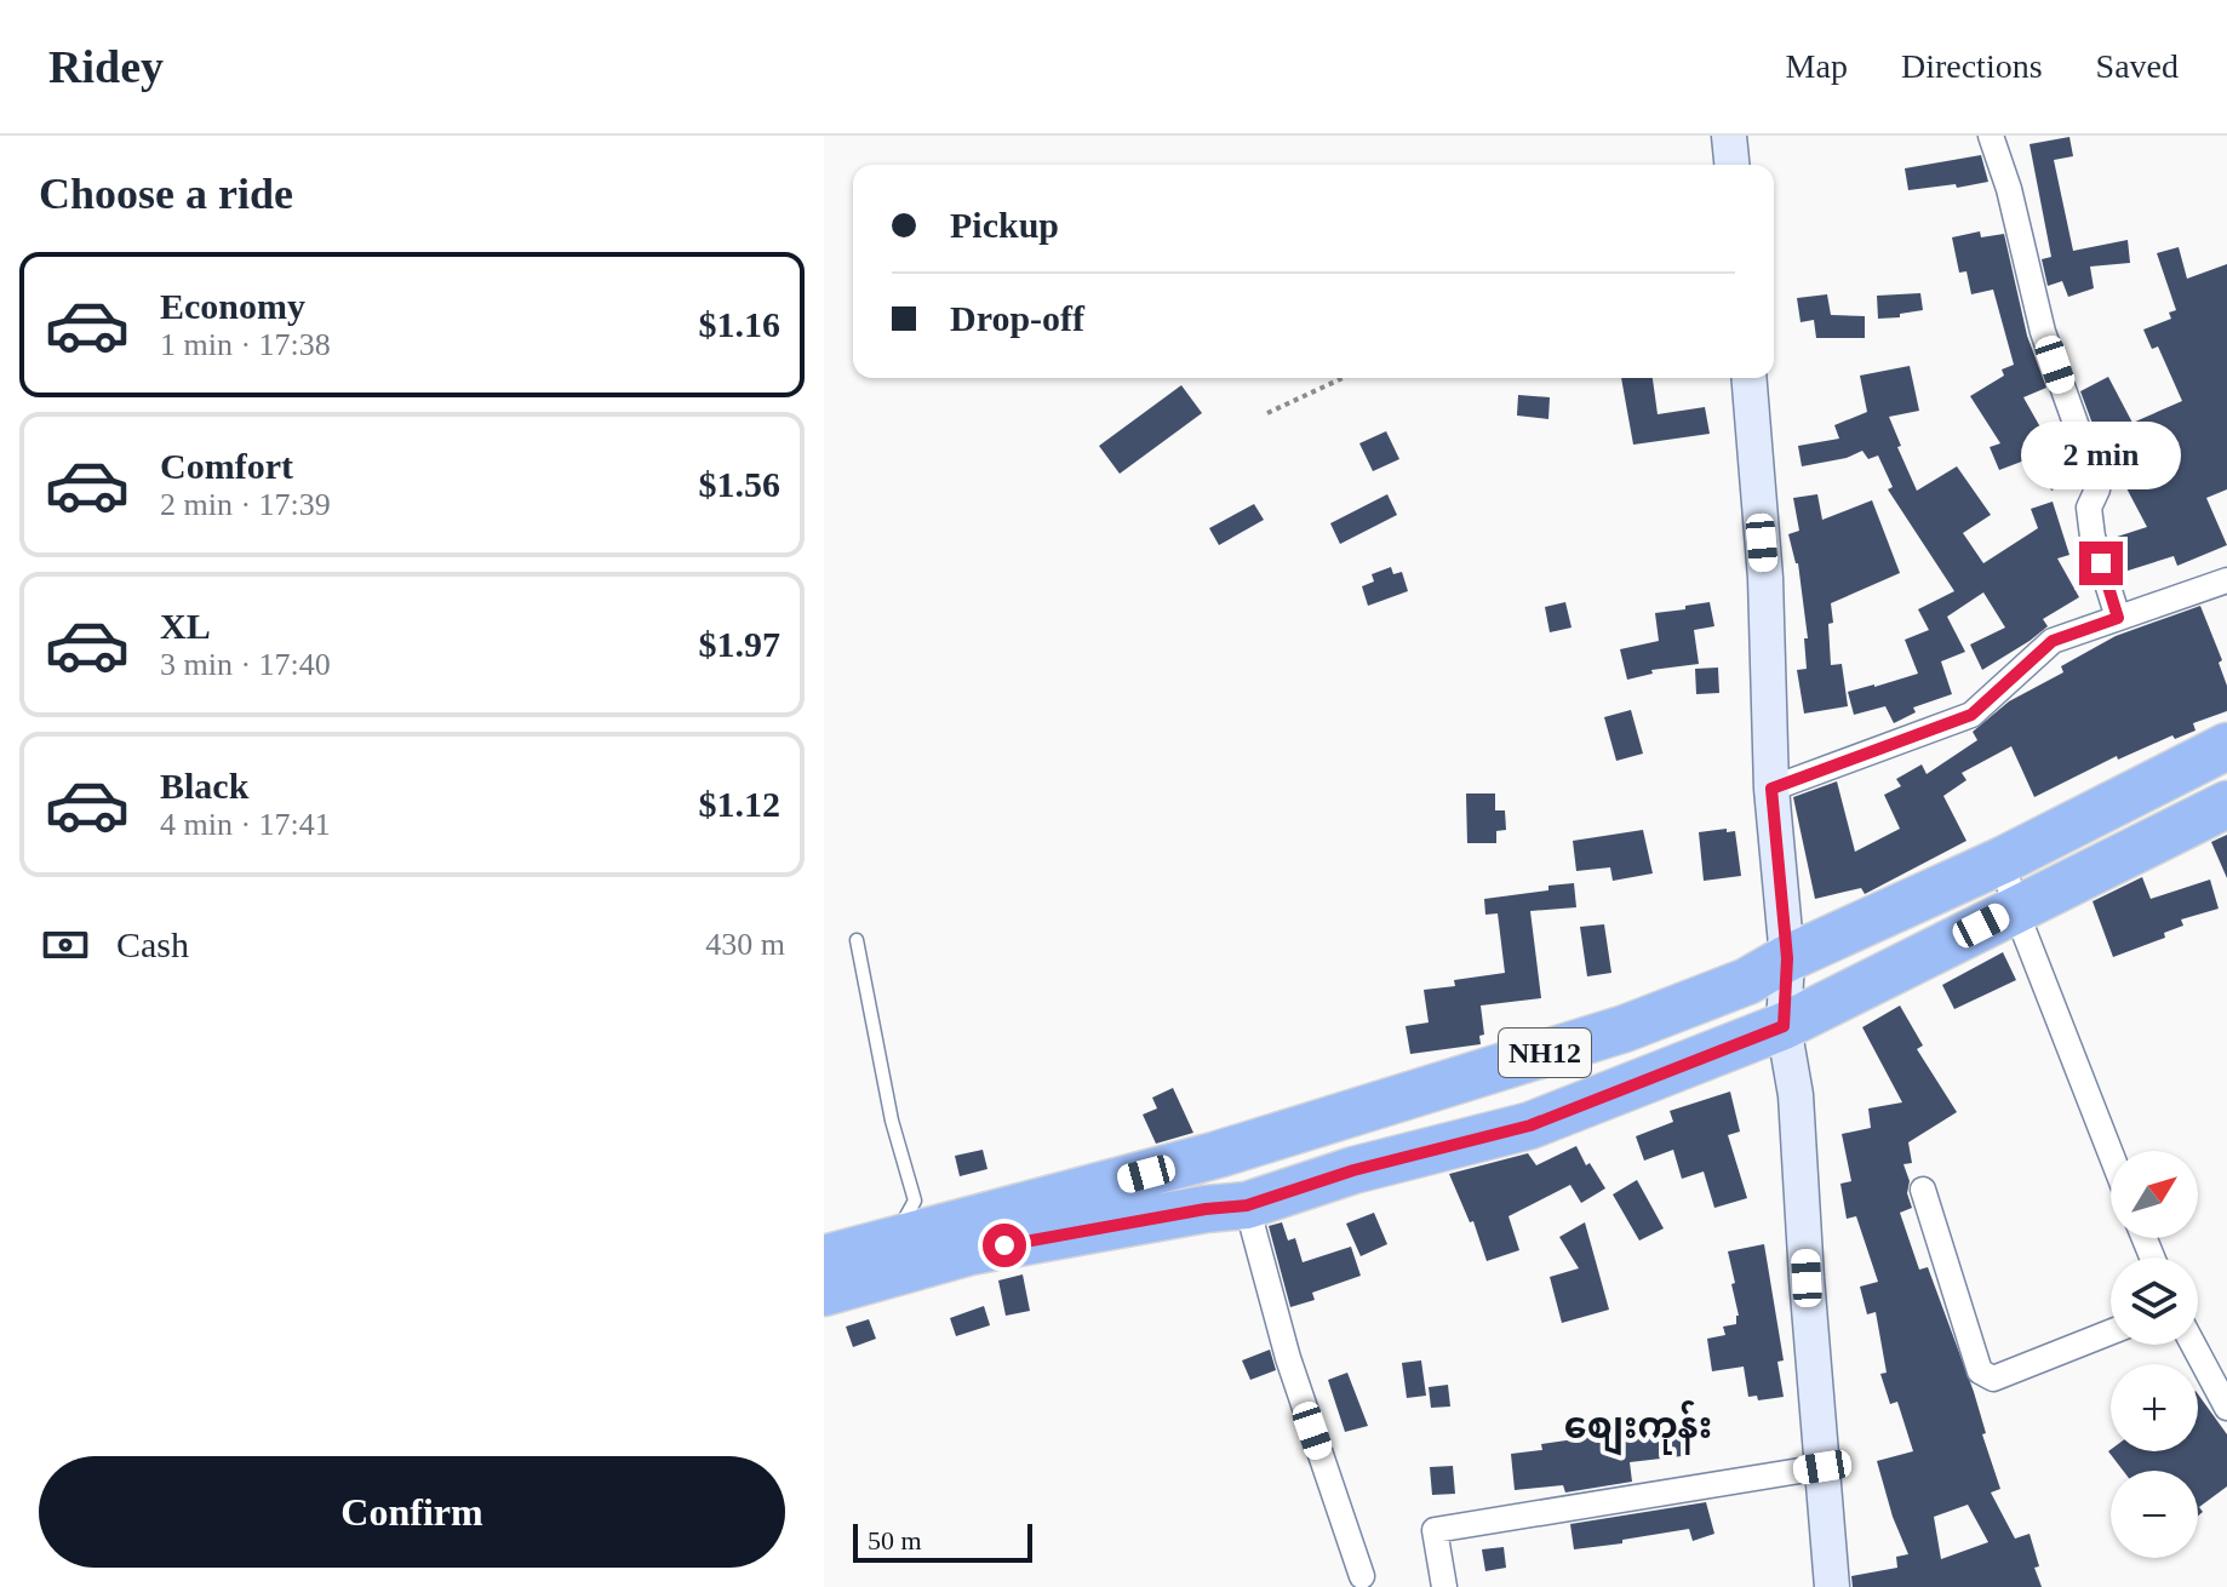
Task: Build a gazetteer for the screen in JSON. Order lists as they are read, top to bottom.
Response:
{
  "streets": {
    "highway": ["NH12"]
  },
  "districts": ["စျေးကုန်း"],
  "scale_bar": "50 m",
  "north": "top right",
  "page": {
    "header": "Ridey",
    "nav": ["Map", "Directions", "Saved"],
    "heading": "Choose a ride",
    "banner": ["Pickup", "Drop-off"],
    "list": [
      {
        "name": "Economy",
        "note": "1 min · 17:38",
        "value": "$1.16"
      },
      {
        "name": "Comfort",
        "note": "2 min · 17:39",
        "value": "$1.56"
      },
      {
        "name": "XL",
        "note": "3 min · 17:40",
        "value": "$1.97"
      },
      {
        "name": "Black",
        "note": "4 min · 17:41",
        "value": "$1.12"
      }
    ],
    "bubble": "2 min",
    "pay": ["Cash", "430 m"],
    "map_buttons": ["+", "−"],
    "buttons": "Confirm",
    "scale": "50 m"
  }
}
